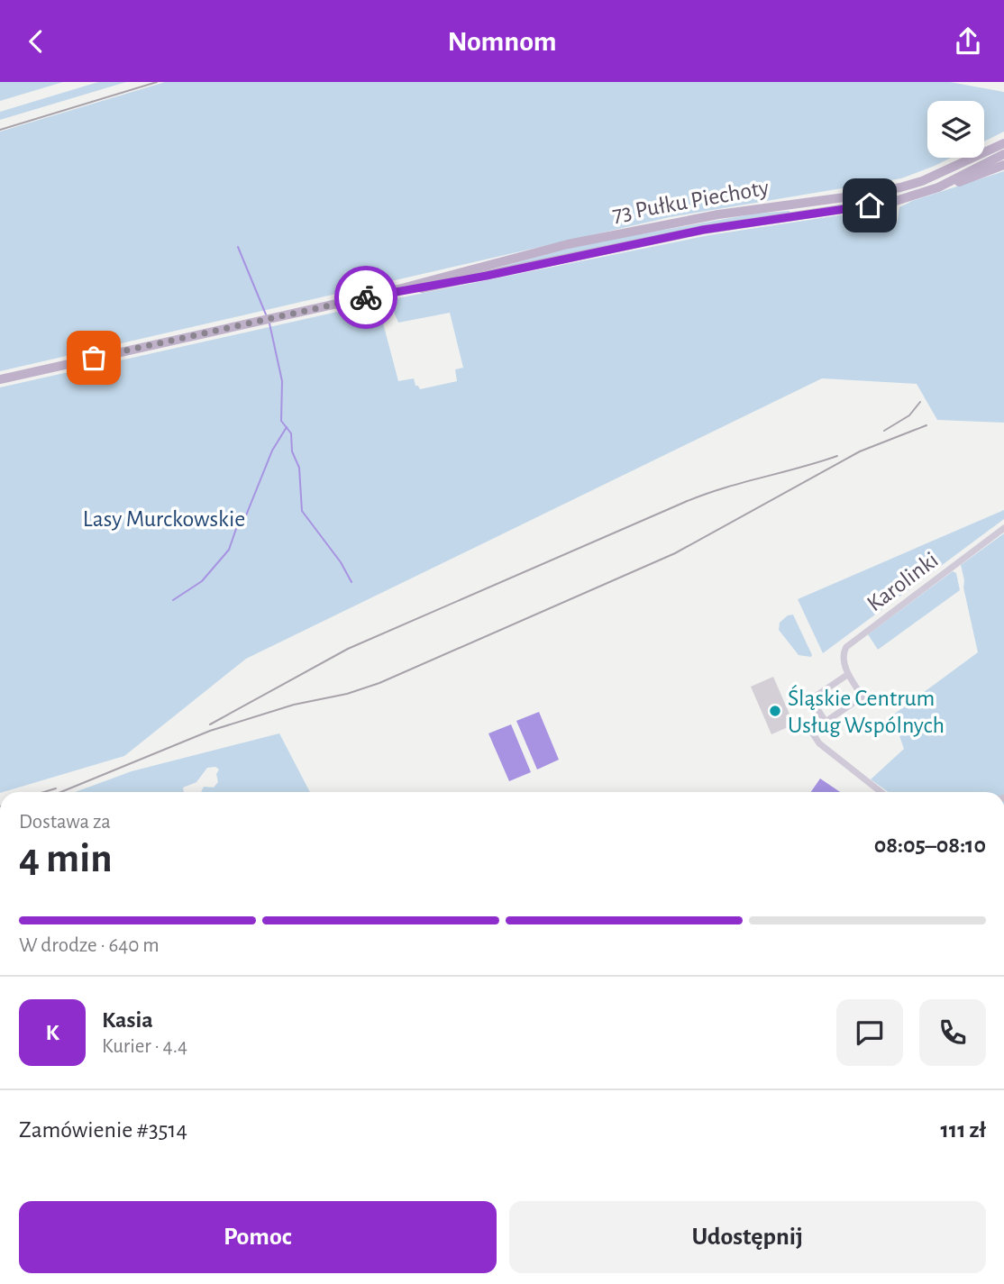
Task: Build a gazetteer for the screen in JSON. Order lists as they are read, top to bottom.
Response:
{
  "streets": {
    "main road": ["73 Pułku Piechoty"],
    "street": ["Karolinki"]
  },
  "parks": ["Lasy Murckowskie"],
  "places": ["Śląskie Centrum Usług Wspólnych"],
  "page": {
    "header": "Nomnom",
    "heading": ["4 min", "Dostawa za", "08:05–08:10"],
    "panel": [
      "Kasia",
      "Kurier · 4.4",
      "Zamówienie #3514",
      "111 zł"
    ],
    "bar": "W drodze · 640 m",
    "round": "K",
    "buttons": ["Pomoc", "Udostępnij"]
  }
}
